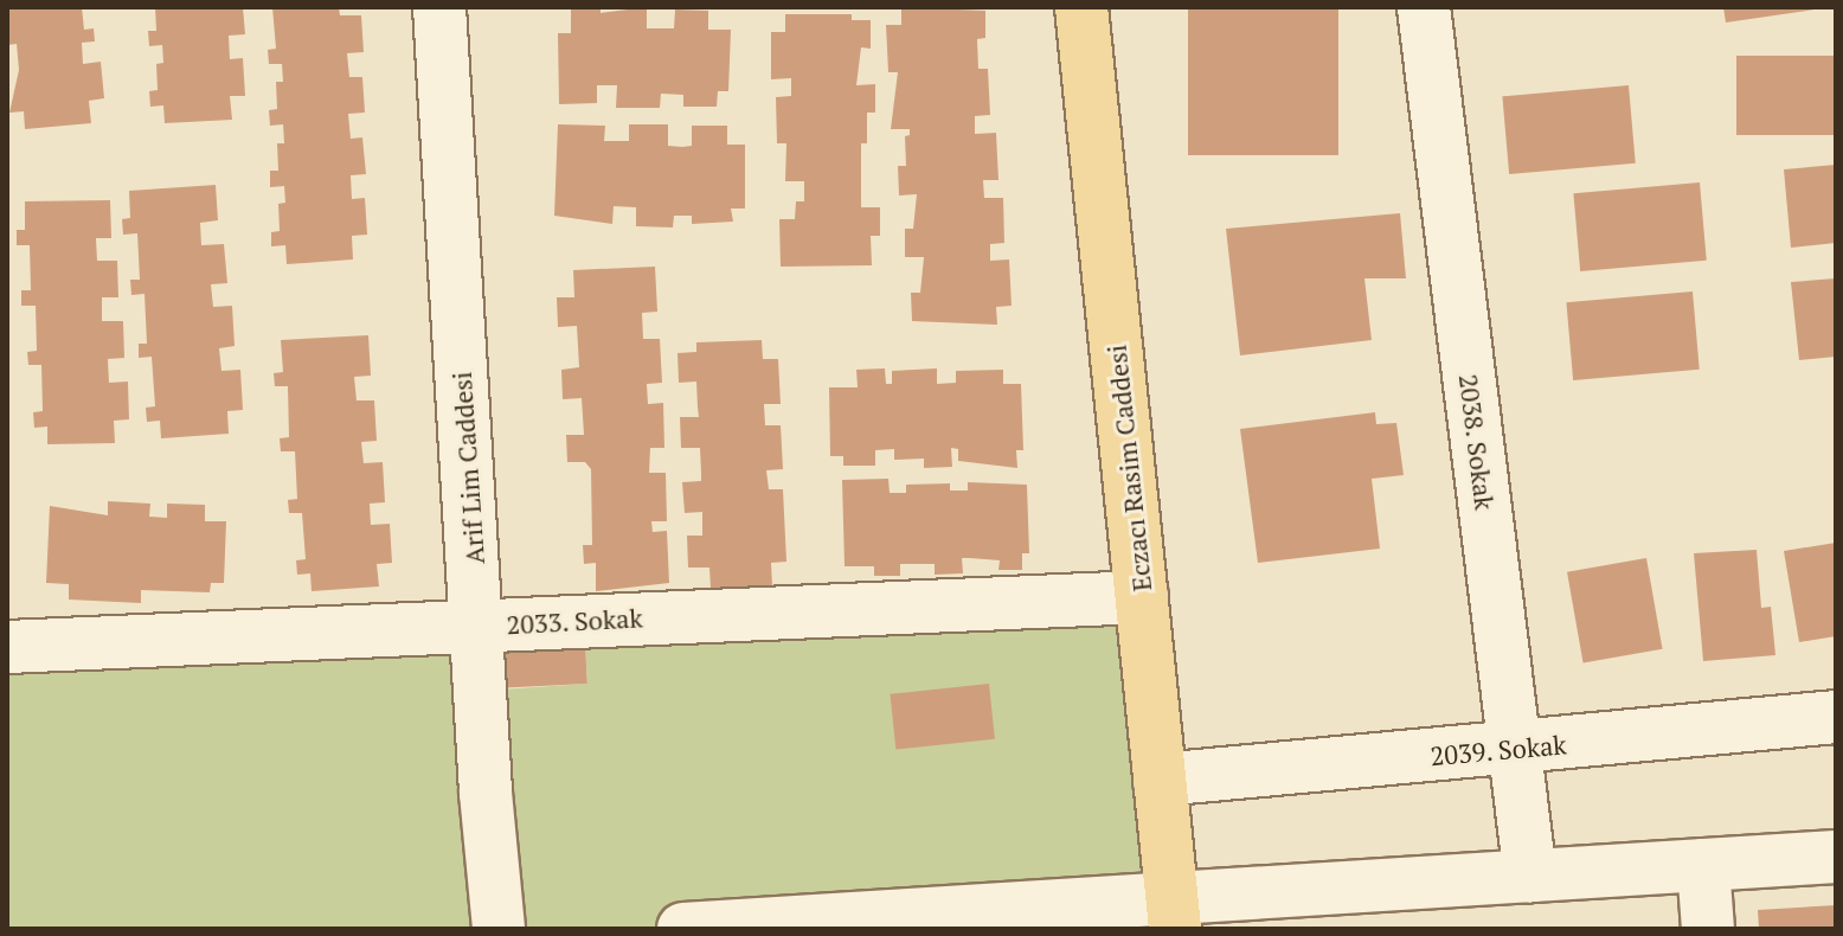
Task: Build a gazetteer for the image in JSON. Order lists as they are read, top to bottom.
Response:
{
  "streets": {
    "main road": ["Eczacı Rasim Caddesi"],
    "street": [
      "2038. Sokak",
      "Arif Lim Caddesi",
      "2033. Sokak",
      "2039. Sokak"
    ]
  },
  "crossings": [
    ["2038. Sokak", "2039. Sokak"],
    ["Arif Lim Caddesi", "2033. Sokak"],
    ["Eczacı Rasim Caddesi", "2033. Sokak"],
    ["Eczacı Rasim Caddesi", "2039. Sokak"]
  ]
}
